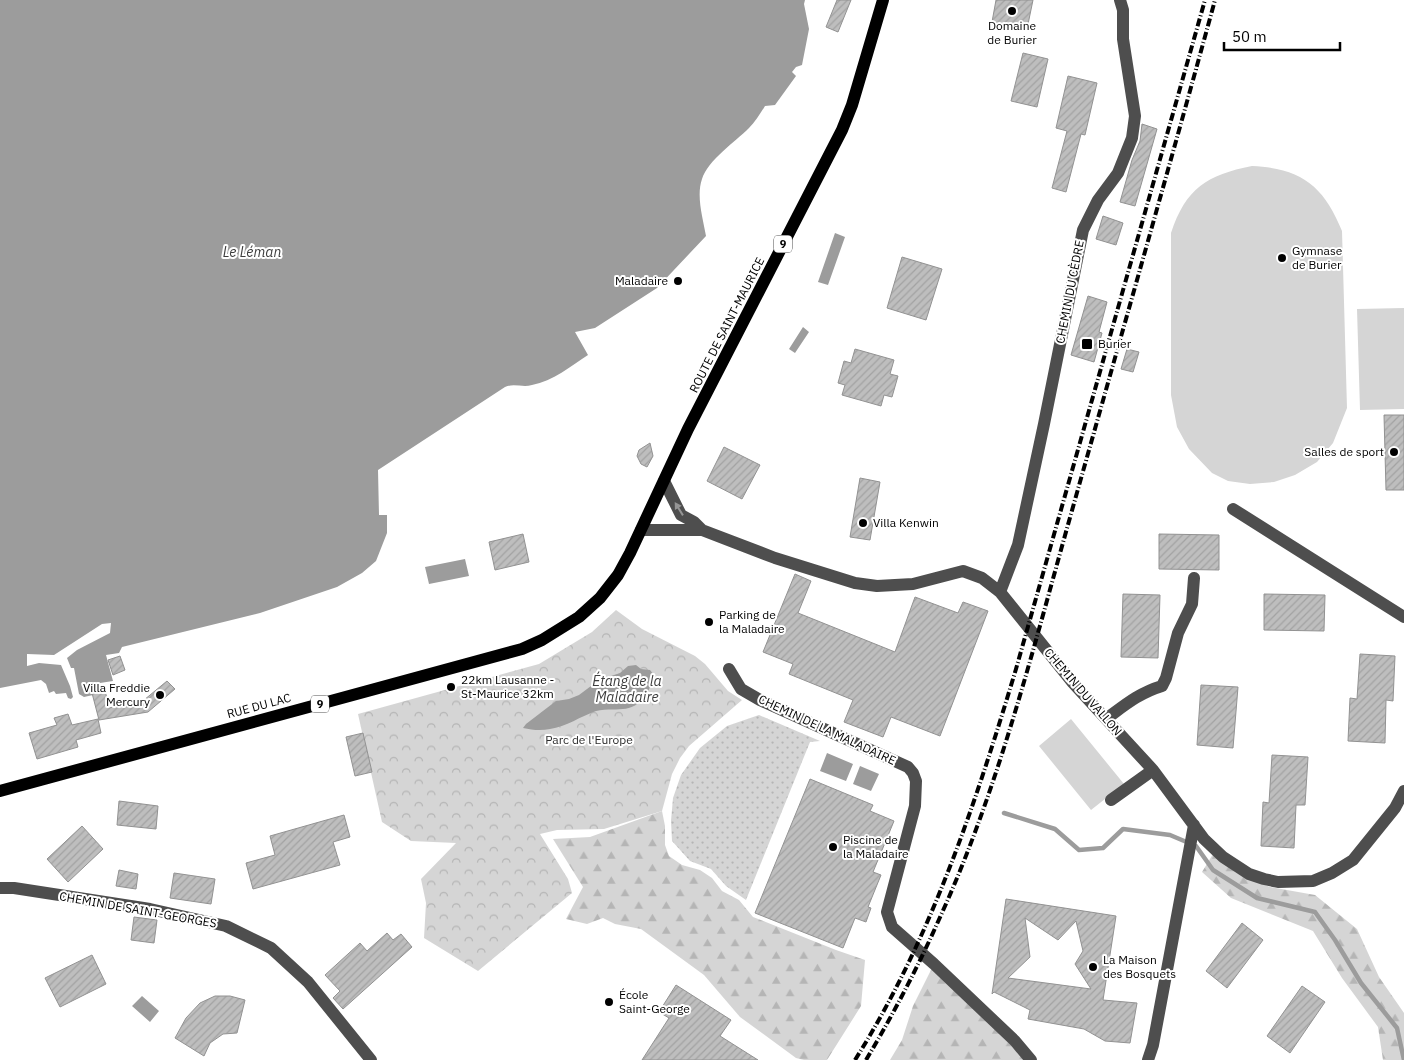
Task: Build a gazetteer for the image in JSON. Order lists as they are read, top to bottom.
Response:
{
  "streets": {
    "main road": ["9", "ROUTE DE SAINT-MAURICE", "RUE DU LAC"],
    "street": [
      "CHEMIN DU CÈDRE",
      "CHEMIN DU VALLON",
      "CHEMIN DE LA MALADAIRE",
      "CHEMIN DE SAINT-GEORGES"
    ]
  },
  "crossings": [
    ["CHEMIN DU CÈDRE", "CHEMIN DU VALLON"],
    ["ROUTE DE SAINT-MAURICE", "CHEMIN DU VALLON"],
    ["ROUTE DE SAINT-MAURICE", "RUE DU LAC"]
  ],
  "water": ["Le Léman", "Étang de la Maladaire"],
  "parks": ["Parc de l'Europe"],
  "places": {
    "other": [
      "Domaine de Burier",
      "Gymnase de Burier",
      "Maladaire",
      "Salles de sport",
      "Villa Kenwin",
      "Parking de la Maladaire",
      "22km Lausanne - St-Maurice 32km",
      "Villa Freddie Mercury",
      "Piscine de la Maladaire",
      "La Maison des Bosquets",
      "École Saint-George"
    ],
    "transit": ["Burier"]
  },
  "scale_bar": "50 m"
}
